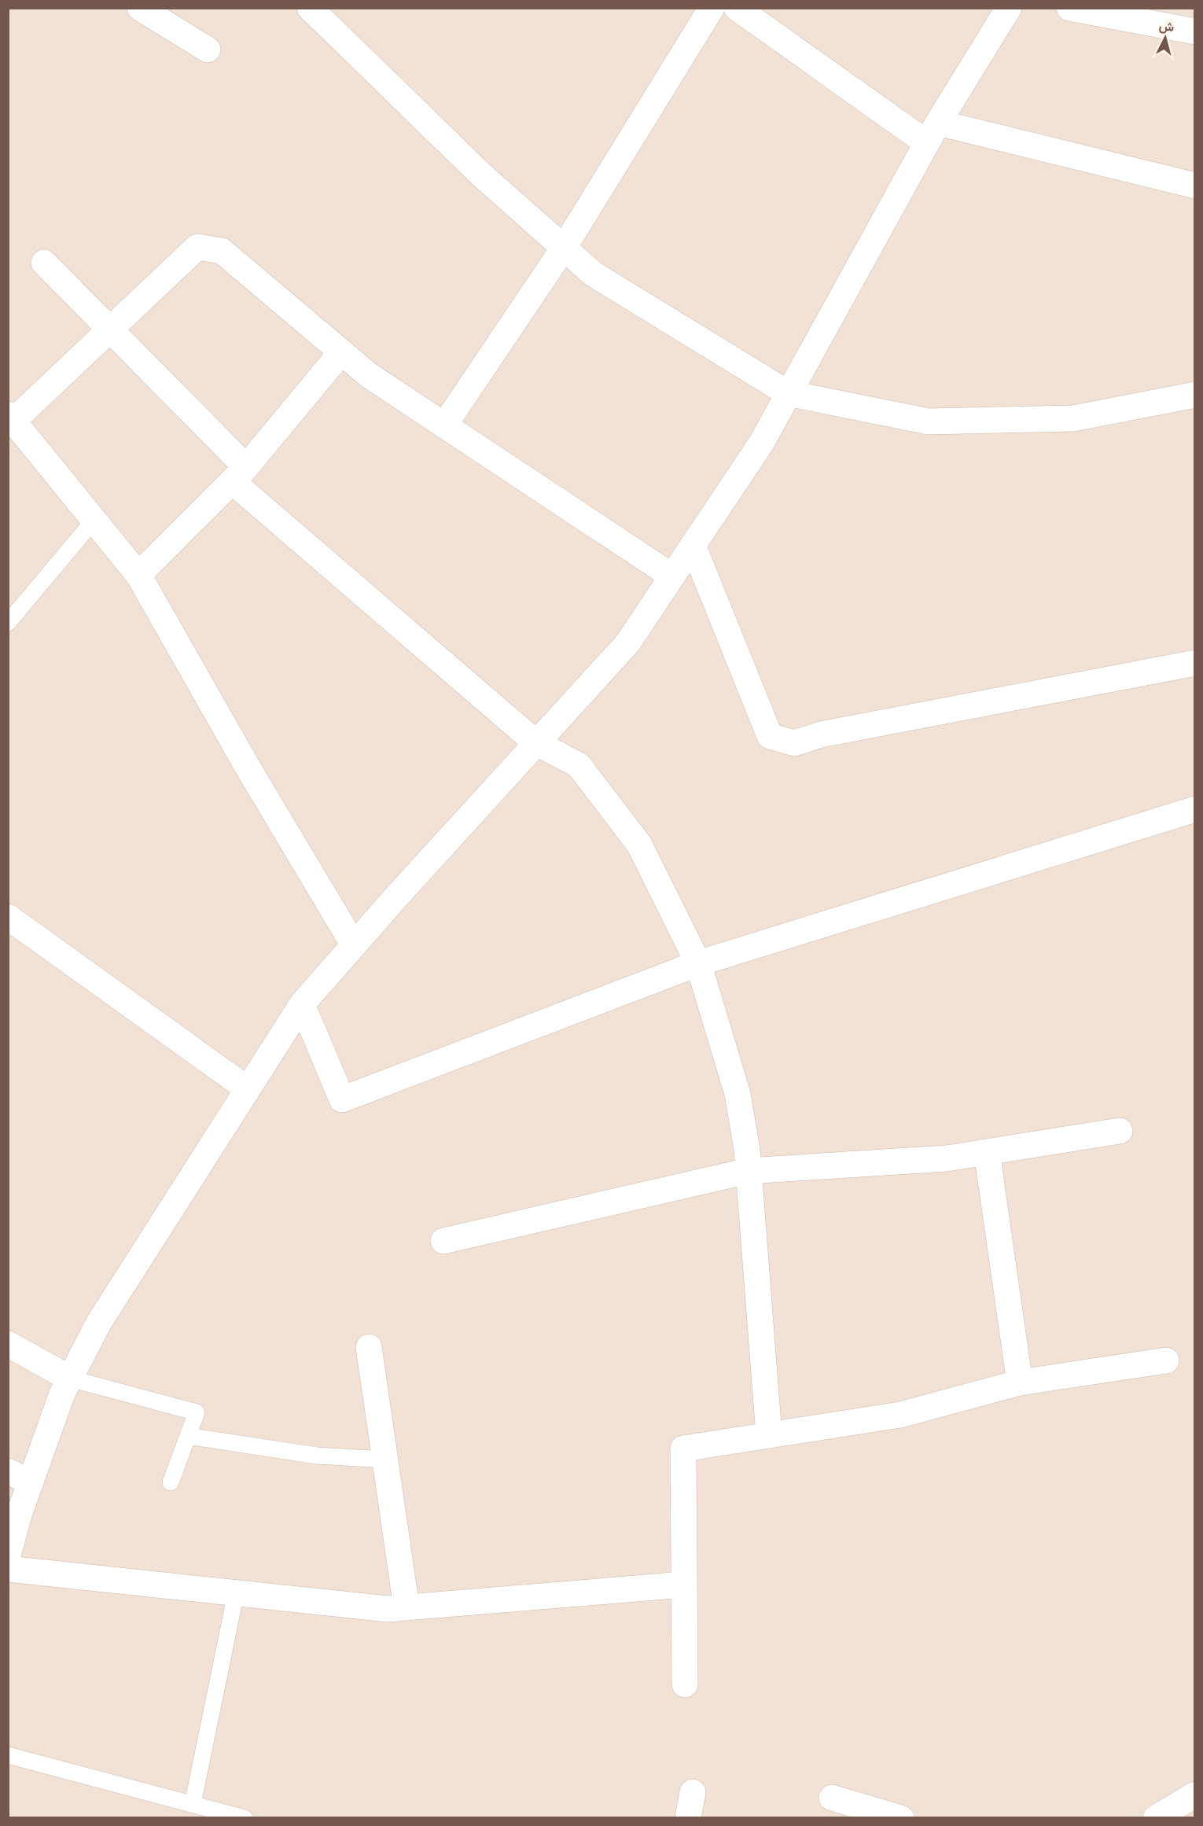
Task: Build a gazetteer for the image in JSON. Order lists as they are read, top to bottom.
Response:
{
  "north": "top"
}
